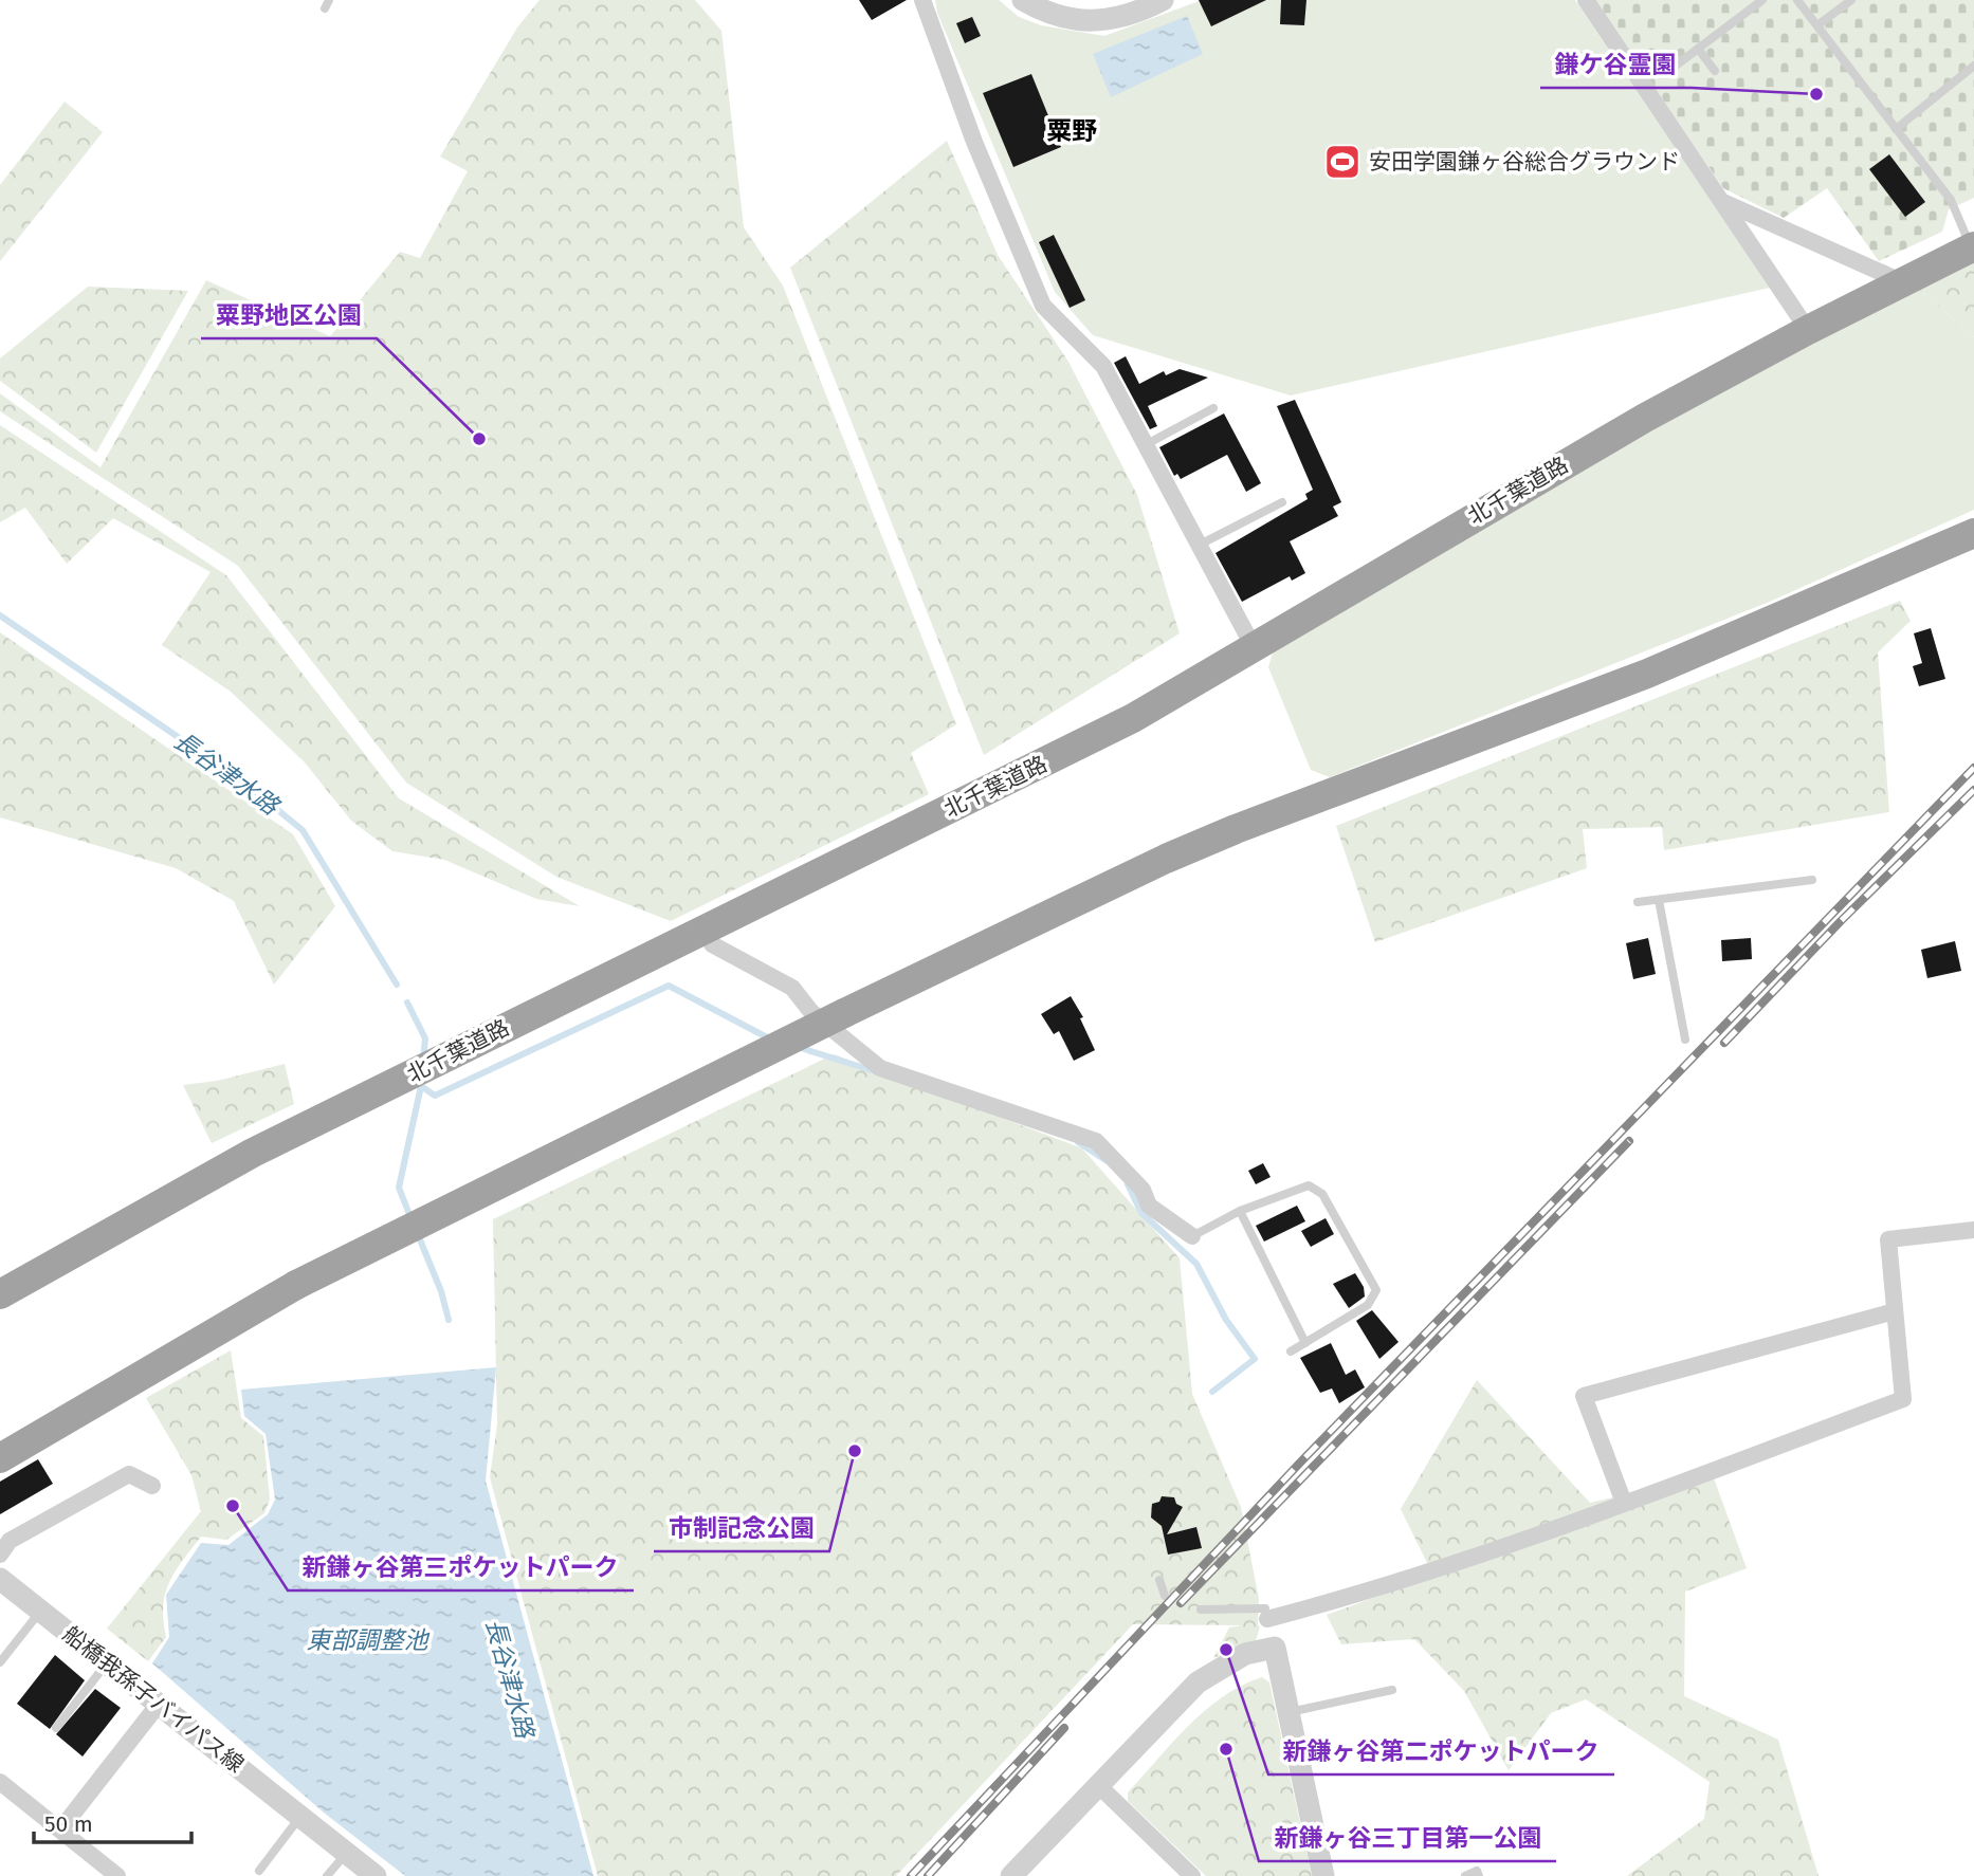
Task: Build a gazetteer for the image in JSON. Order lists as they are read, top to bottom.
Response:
{
  "streets": {
    "highway": ["北千葉道路"],
    "street": ["船橋我孫子バイパス線"]
  },
  "districts": ["粟野"],
  "water": ["長谷津水路", "東部調整池"],
  "places": {
    "other": [
      "鎌ケ谷霊園",
      "粟野地区公園",
      "市制記念公園",
      "新鎌ヶ谷第三ポケットパーク",
      "新鎌ヶ谷第二ポケットパーク",
      "新鎌ヶ谷三丁目第一公園"
    ],
    "sports": ["安田学園鎌ヶ谷総合グラウンド"]
  },
  "scale_bar": "50 m"
}
